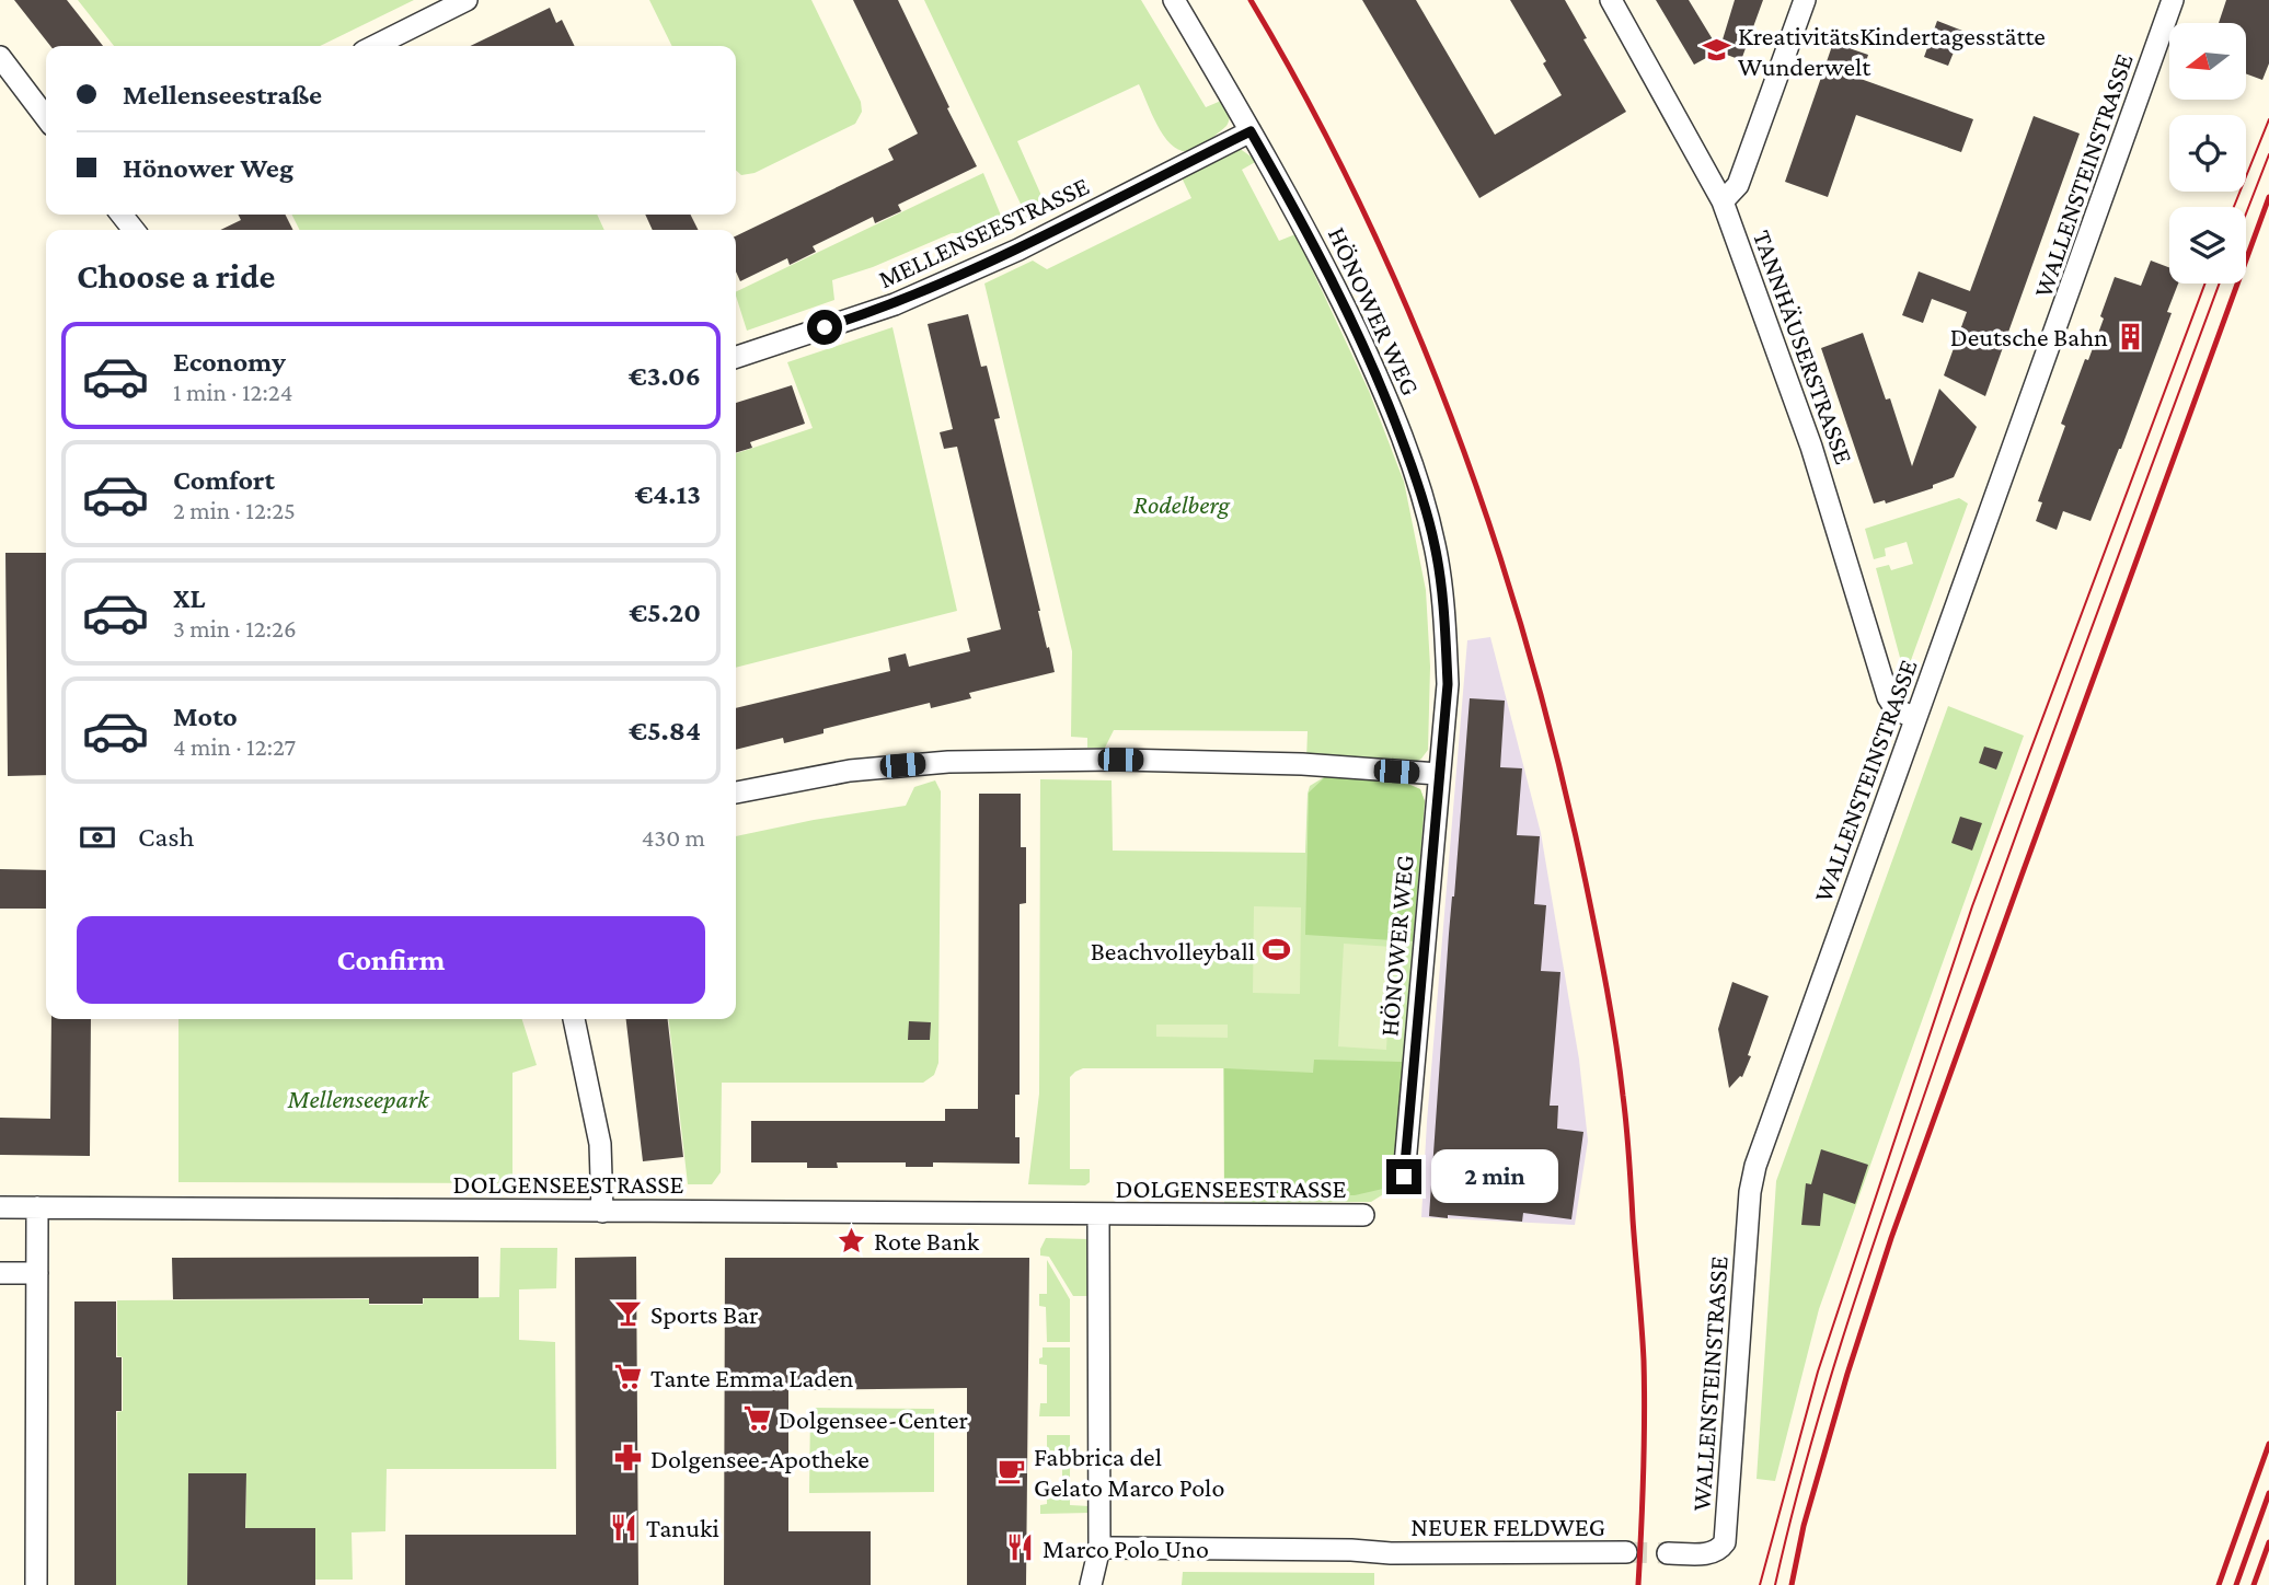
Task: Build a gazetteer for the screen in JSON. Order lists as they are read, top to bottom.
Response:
{
  "streets": {
    "street": [
      "WALLENSTEINSTRASSE",
      "MELLENSEESTRASSE",
      "HÖNOWER WEG",
      "TANNHÄUSERSTRASSE",
      "DOLGENSEESTRASSE",
      "NEUER FELDWEG"
    ]
  },
  "crossings": [
    ["WALLENSTEINSTRASSE", "TANNHÄUSERSTRASSE"],
    ["MELLENSEESTRASSE", "HÖNOWER WEG"],
    ["DOLGENSEESTRASSE", "NEUER FELDWEG"]
  ],
  "parks": ["Rodelberg", "Mellenseepark"],
  "places": {
    "school or university": ["KreativitätsKindertagesstätte Wunderwelt"],
    "building": ["Deutsche Bahn"],
    "sports": ["Beachvolleyball"],
    "place": ["Rote Bank"],
    "bar": ["Sports Bar"],
    "supermarket": ["Tante Emma Laden", "Dolgensee-Center"],
    "pharmacy": ["Dolgensee-Apotheke"],
    "cafe": ["Fabbrica del Gelato Marco Polo"],
    "restaurant": ["Tanuki", "Marco Polo Uno"]
  },
  "north": "left",
  "page": {
    "banner": ["Mellenseestraße", "Hönower Weg"],
    "heading": "Choose a ride",
    "list": [
      {
        "name": "Economy",
        "note": "1 min · 12:24",
        "value": "€3.06"
      },
      {
        "name": "Comfort",
        "note": "2 min · 12:25",
        "value": "€4.13"
      },
      {
        "name": "XL",
        "note": "3 min · 12:26",
        "value": "€5.20"
      },
      {
        "name": "Moto",
        "note": "4 min · 12:27",
        "value": "€5.84"
      }
    ],
    "pay": ["Cash", "430 m"],
    "buttons": "Confirm",
    "bubble": "2 min"
  }
}
